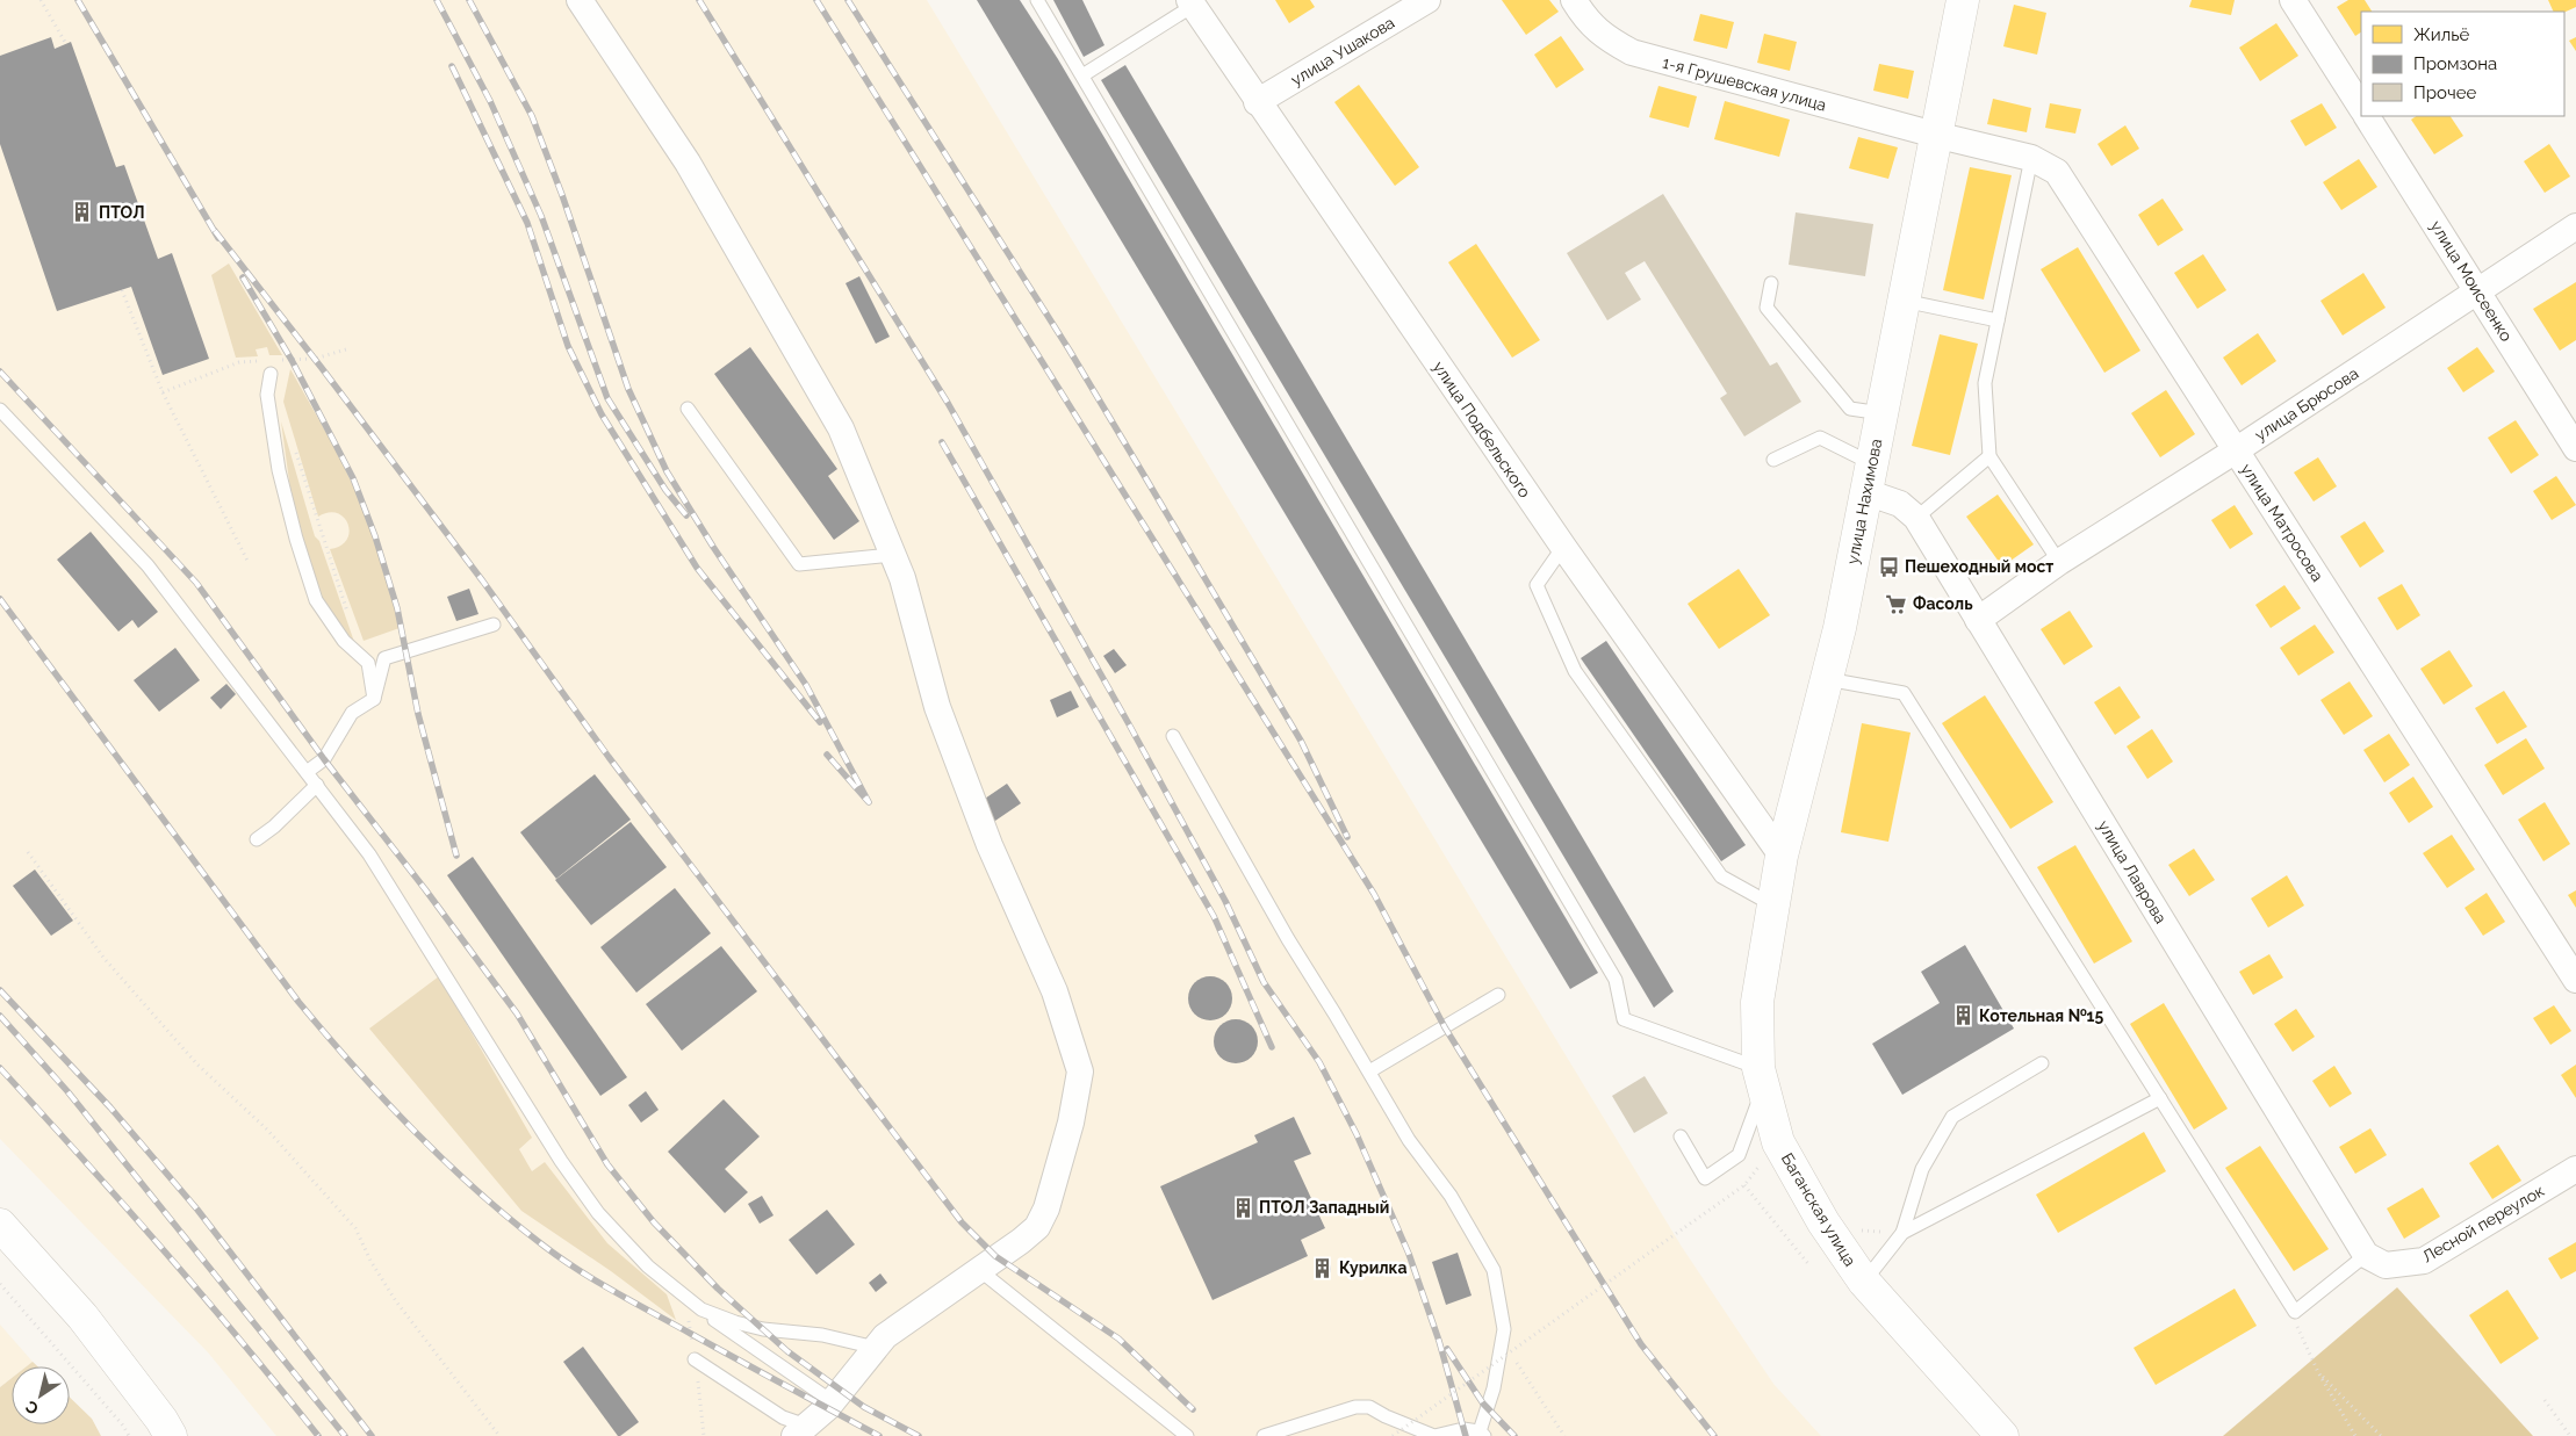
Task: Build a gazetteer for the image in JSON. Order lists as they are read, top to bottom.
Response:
{
  "streets": {
    "street": [
      "улица Ушакова",
      "1-я Грушевская улица",
      "улица Моисеенко",
      "улица Брюсова",
      "улица Подбельского",
      "улица Нахимова",
      "улица Матросова",
      "улица Лаврова",
      "Баганская улица",
      "Лесной переулок"
    ]
  },
  "crossings": [
    ["улица Ушакова", "улица Подбельского"],
    ["1-я Грушевская улица", "улица Нахимова"],
    ["1-я Грушевская улица", "улица Матросова"],
    ["улица Моисеенко", "улица Брюсова"],
    ["улица Брюсова", "улица Матросова"],
    ["улица Брюсова", "улица Лаврова"],
    ["улица Подбельского", "улица Нахимова"],
    ["улица Нахимова", "улица Матросова"],
    ["улица Нахимова", "улица Лаврова"],
    ["улица Нахимова", "Баганская улица"],
    ["улица Лаврова", "Лесной переулок"]
  ],
  "places": {
    "building": [
      "ПТОЛ",
      "Котельная №15",
      "ПТОЛ Западный",
      "Курилка"
    ],
    "bus stop": ["Пешеходный мост"],
    "supermarket": ["Фасоль"]
  },
  "legend": ["Жильё", "Промзона", "Прочее"],
  "north": "bottom left"
}
